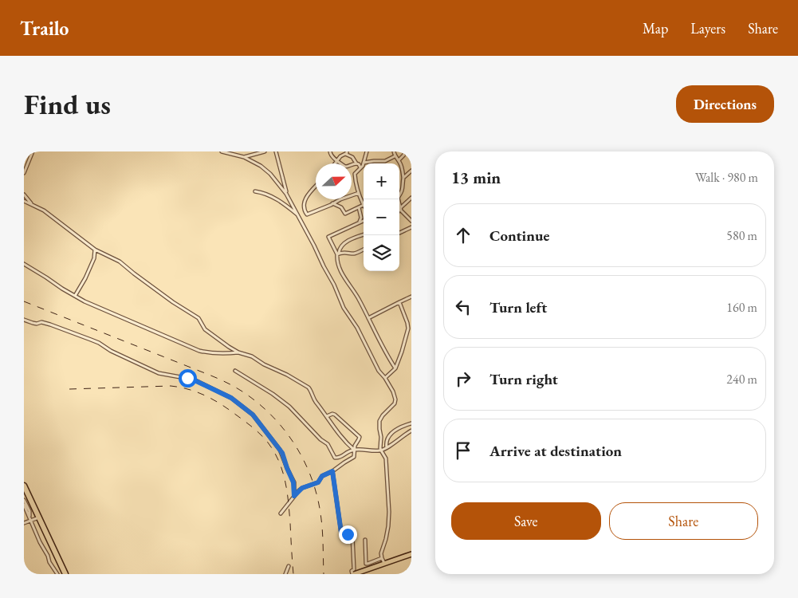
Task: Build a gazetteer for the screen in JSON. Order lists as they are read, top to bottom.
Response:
{
  "north": "right",
  "page": {
    "header": "Trailo",
    "nav": ["Map", "Layers", "Share"],
    "buttons": [
      "Directions",
      ["Save", "Share"]
    ],
    "title": "Find us",
    "heading": ["13 min", "Walk · 980 m"],
    "map_buttons": ["+", "−"],
    "list": [
      ["Continue", "580 m"],
      ["Turn left", "160 m"],
      ["Turn right", "240 m"],
      "Arrive at destination"
    ]
  }
}
